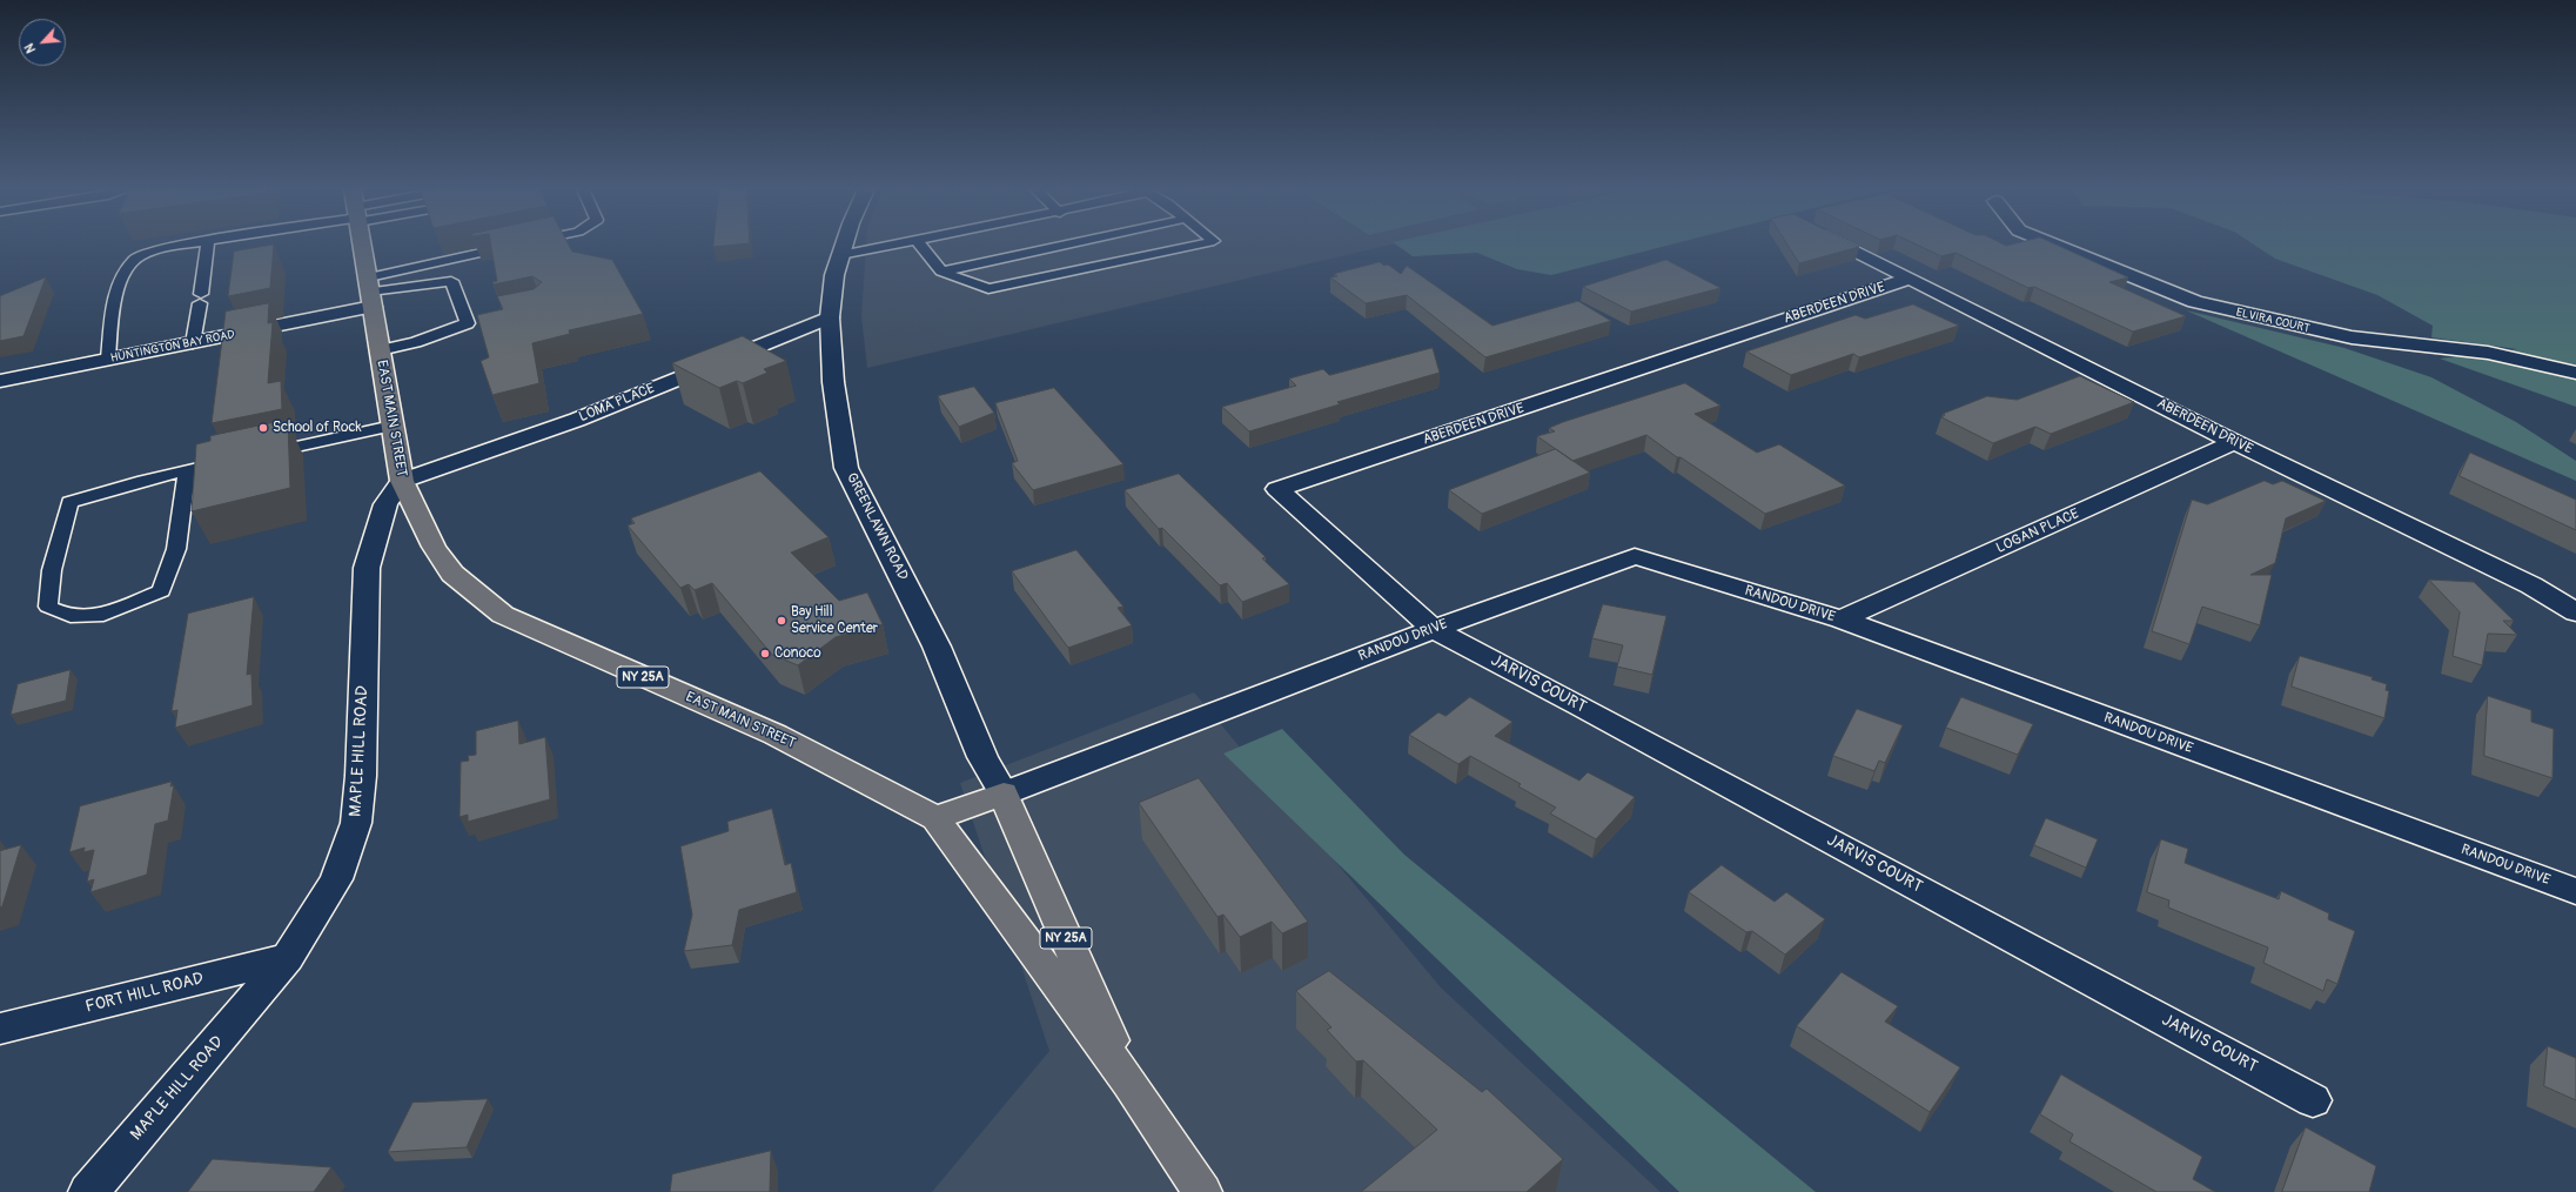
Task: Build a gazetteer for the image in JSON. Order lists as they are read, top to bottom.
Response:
{
  "streets": {
    "main road": ["EAST MAIN STREET", "NY 25A"],
    "street": [
      "ABERDEEN DRIVE",
      "ELVIRA COURT",
      "HUNTINGTON BAY ROAD",
      "LOMA PLACE",
      "GREENLAWN ROAD",
      "LOGAN PLACE",
      "RANDOU DRIVE",
      "JARVIS COURT",
      "MAPLE HILL ROAD",
      "FORT HILL ROAD"
    ]
  },
  "crossings": [
    ["ABERDEEN DRIVE", "LOGAN PLACE"],
    ["ABERDEEN DRIVE", "RANDOU DRIVE"],
    ["ABERDEEN DRIVE", "JARVIS COURT"],
    ["HUNTINGTON BAY ROAD", "EAST MAIN STREET"],
    ["LOMA PLACE", "EAST MAIN STREET"],
    ["LOMA PLACE", "GREENLAWN ROAD"],
    ["LOMA PLACE", "MAPLE HILL ROAD"],
    ["EAST MAIN STREET", "GREENLAWN ROAD"],
    ["EAST MAIN STREET", "RANDOU DRIVE"],
    ["EAST MAIN STREET", "MAPLE HILL ROAD"],
    ["GREENLAWN ROAD", "RANDOU DRIVE"],
    ["LOGAN PLACE", "RANDOU DRIVE"],
    ["RANDOU DRIVE", "JARVIS COURT"],
    ["MAPLE HILL ROAD", "FORT HILL ROAD"]
  ],
  "places": ["School of Rock", "Bay Hill Service Center", "Conoco"],
  "north": "bottom left"
}
